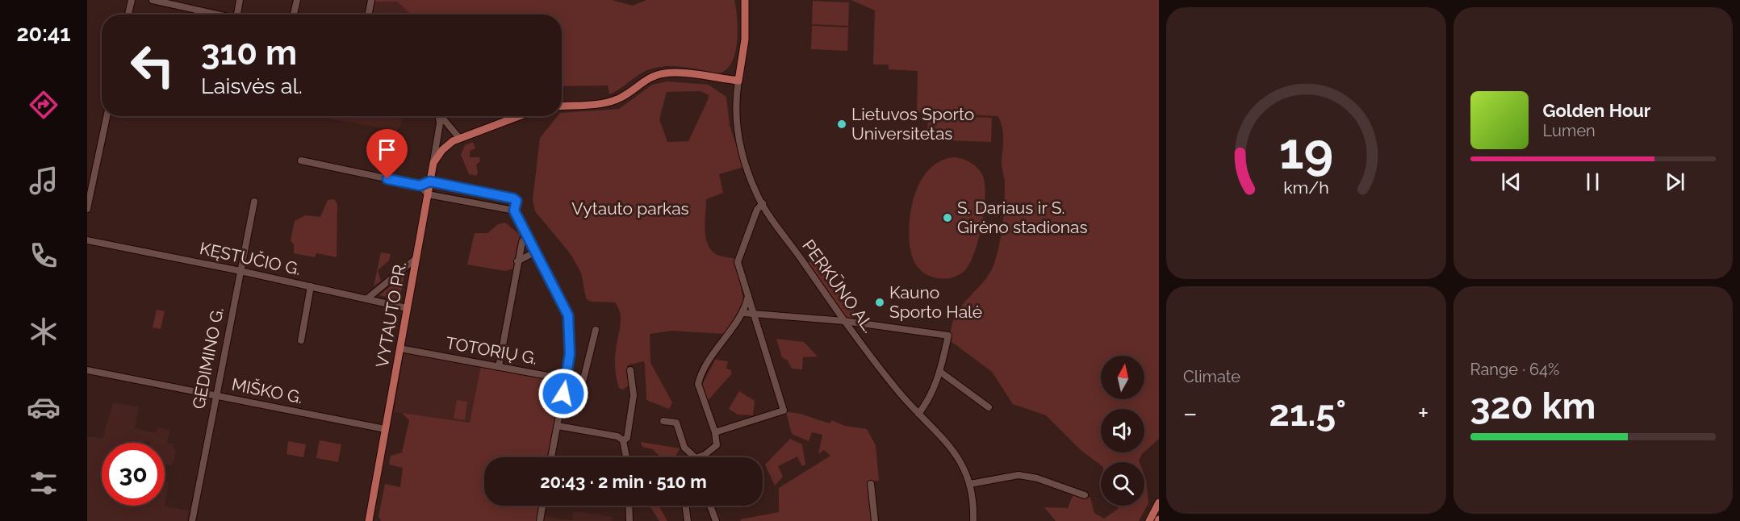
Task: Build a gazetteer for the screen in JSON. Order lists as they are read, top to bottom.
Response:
{
  "streets": {
    "main road": ["VYTAUTO PR."],
    "street": [
      "KĘSTUČIO G.",
      "PERKŪNO AL.",
      "TOTORIŲ G.",
      "GEDIMINO G.",
      "MIŠKO G."
    ]
  },
  "crossings": [
    ["KĘSTUČIO G.", "VYTAUTO PR."],
    ["KĘSTUČIO G.", "GEDIMINO G."],
    ["VYTAUTO PR.", "TOTORIŲ G."],
    ["VYTAUTO PR.", "MIŠKO G."],
    ["GEDIMINO G.", "MIŠKO G."]
  ],
  "parks": ["Vytauto parkas"],
  "places": ["Lietuvos Sporto Universitetas", "S. Dariaus ir S. Girėno stadionas", "Kauno Sporto Halė"],
  "north": "top",
  "page": {
    "tabs": "20:41",
    "turn": ["310 m", "Laisvės al."],
    "song": ["Golden Hour", "Lumen"],
    "tile": [
      "Climate",
      ["Range · 64%", "320 km"]
    ],
    "heat": ["−", "21.5°", "+"],
    "limit": "30",
    "trip": "20:43 · 2 min · 510 m",
    "gauge": ["19", "km/h"]
  }
}
